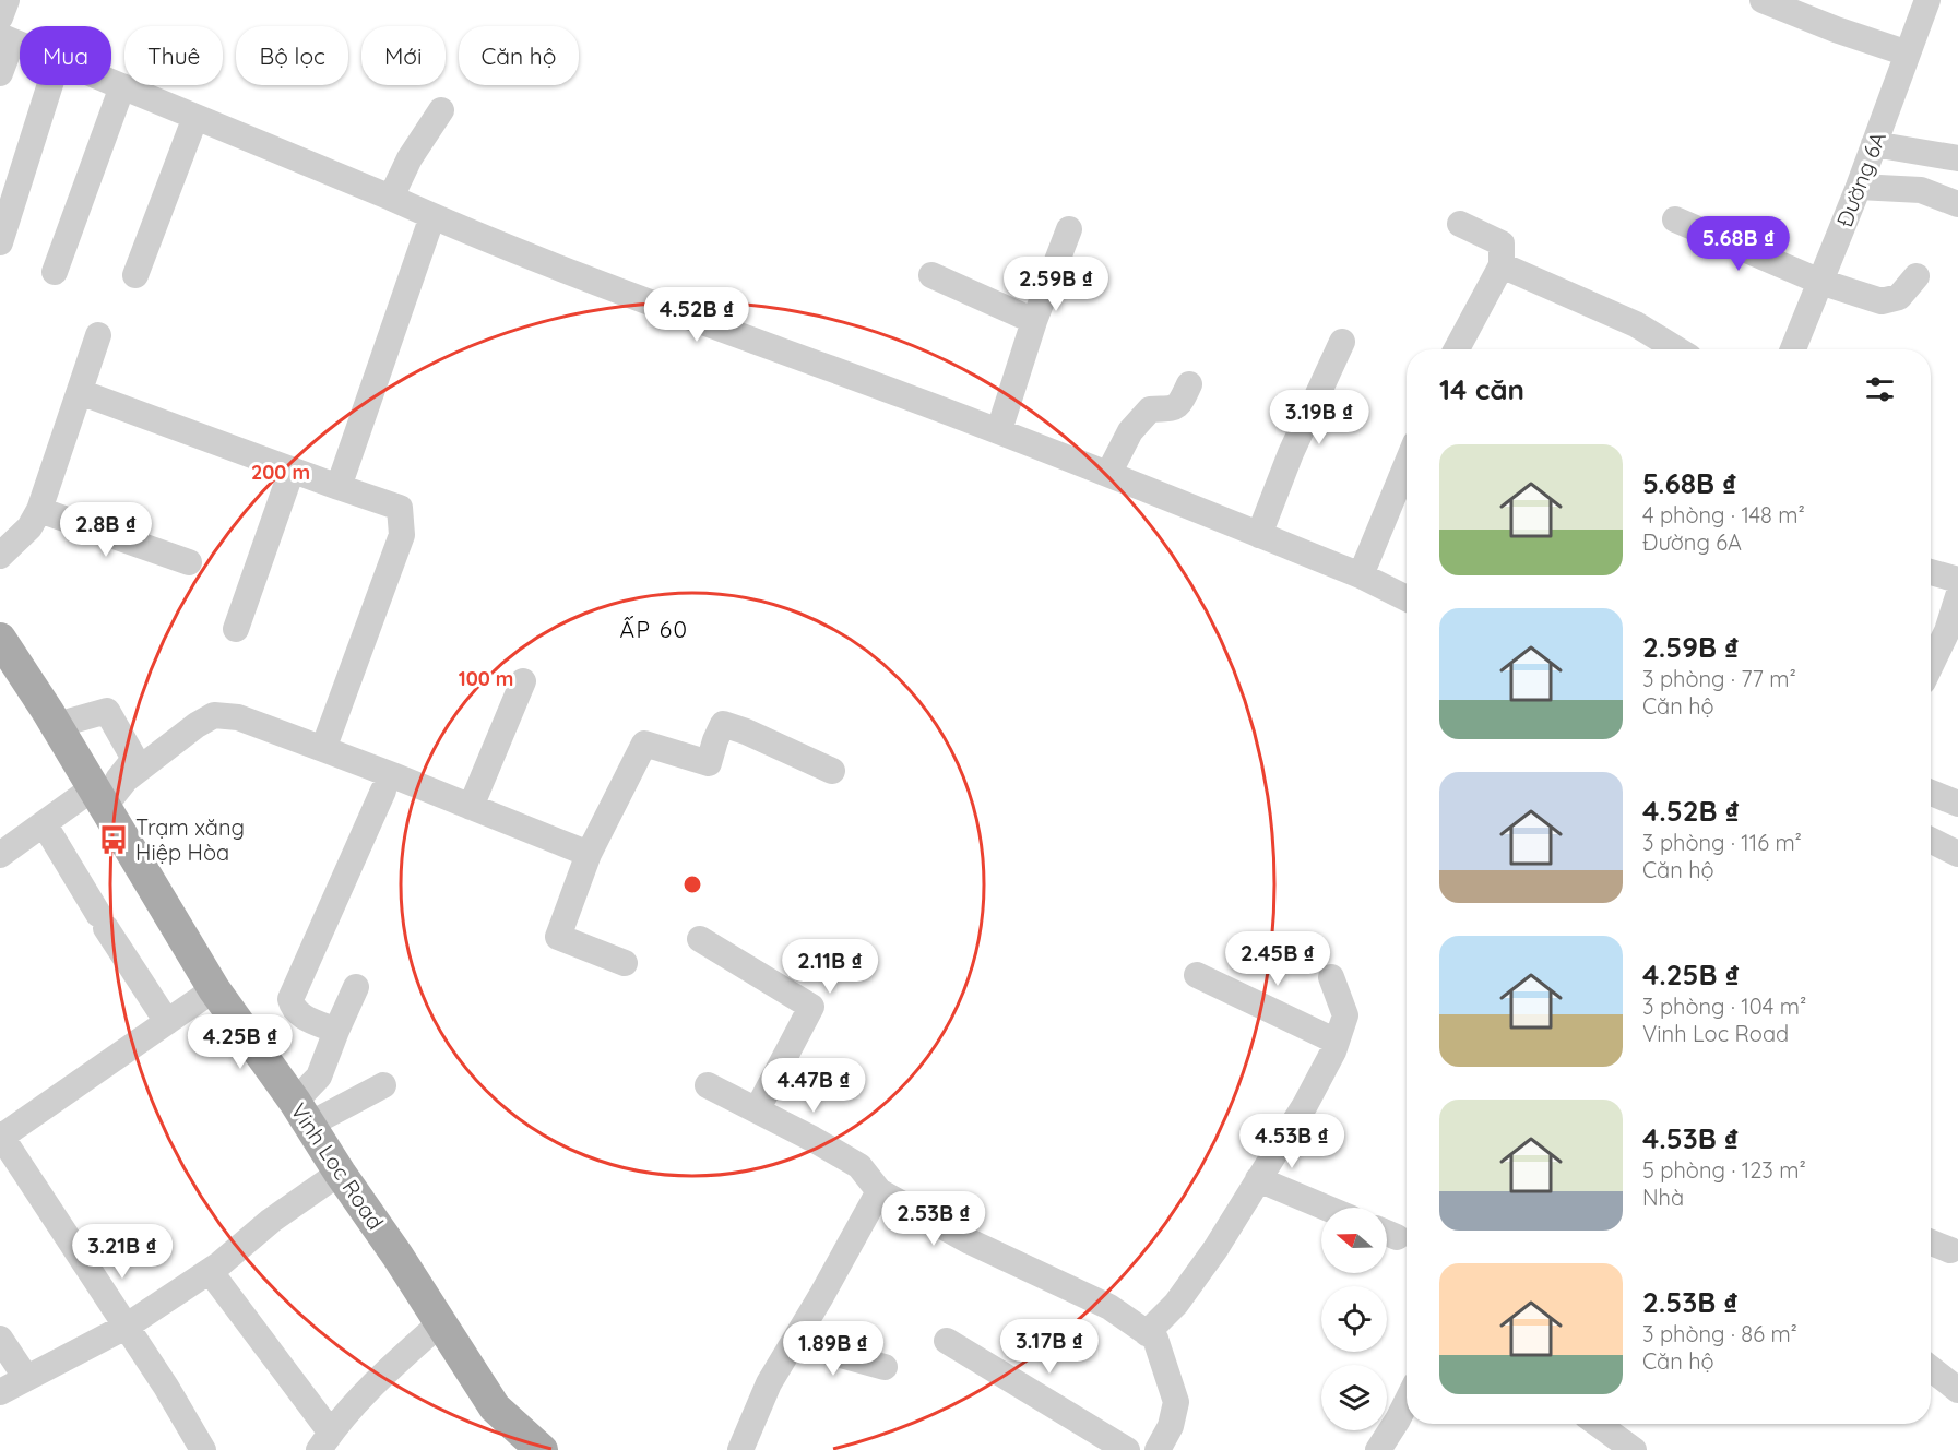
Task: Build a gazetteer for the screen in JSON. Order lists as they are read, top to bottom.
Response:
{
  "streets": {
    "main road": ["Vinh Loc Road"],
    "street": ["Đường 6A"]
  },
  "districts": ["ẤP 60"],
  "places": {
    "bus stop": ["Trạm xăng Hiệp Hòa"]
  },
  "north": "left",
  "page": {
    "chip": [
      "Mua",
      "Thuê",
      "Bộ lọc",
      "Mới",
      "Căn hộ"
    ],
    "price": [
      "5.68B ₫",
      "2.59B ₫",
      "4.52B ₫",
      "3.19B ₫",
      "2.8B ₫",
      "2.45B ₫",
      "2.11B ₫",
      "4.25B ₫",
      "4.47B ₫",
      "4.53B ₫",
      "2.53B ₫",
      "3.21B ₫",
      "3.17B ₫",
      "1.89B ₫"
    ],
    "heading": "14 căn",
    "list": [
      {
        "name": "5.68B ₫",
        "note": "4 phòng · 148 m² · Đường 6A"
      },
      {
        "name": "2.59B ₫",
        "note": "3 phòng · 77 m² · Căn hộ"
      },
      {
        "name": "4.52B ₫",
        "note": "3 phòng · 116 m² · Căn hộ"
      },
      {
        "name": "4.25B ₫",
        "note": "3 phòng · 104 m² · Vinh Loc Road"
      },
      {
        "name": "4.53B ₫",
        "note": "5 phòng · 123 m² · Nhà"
      },
      {
        "name": "2.53B ₫",
        "note": "3 phòng · 86 m² · Căn hộ"
      }
    ]
  },
  "rings": ["200 m", "100 m"]
}
